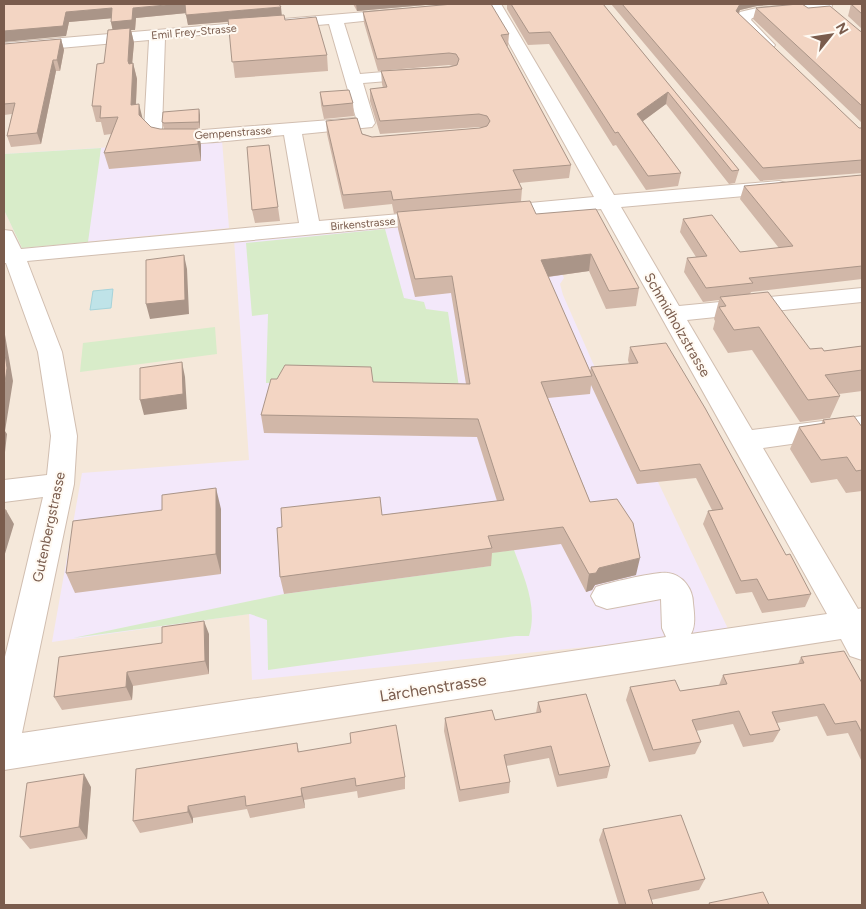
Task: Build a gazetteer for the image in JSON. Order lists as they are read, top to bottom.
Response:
{
  "streets": {
    "street": [
      "Emil Frey-Strasse",
      "Gempenstrasse",
      "Birkenstrasse",
      "Schmidholzstrasse",
      "Gutenbergstrasse",
      "Lärchenstrasse"
    ]
  },
  "crossings": [
    ["Emil Frey-Strasse", "Gempenstrasse"],
    ["Birkenstrasse", "Schmidholzstrasse"],
    ["Birkenstrasse", "Gutenbergstrasse"],
    ["Schmidholzstrasse", "Lärchenstrasse"]
  ],
  "north": "top right"
}
